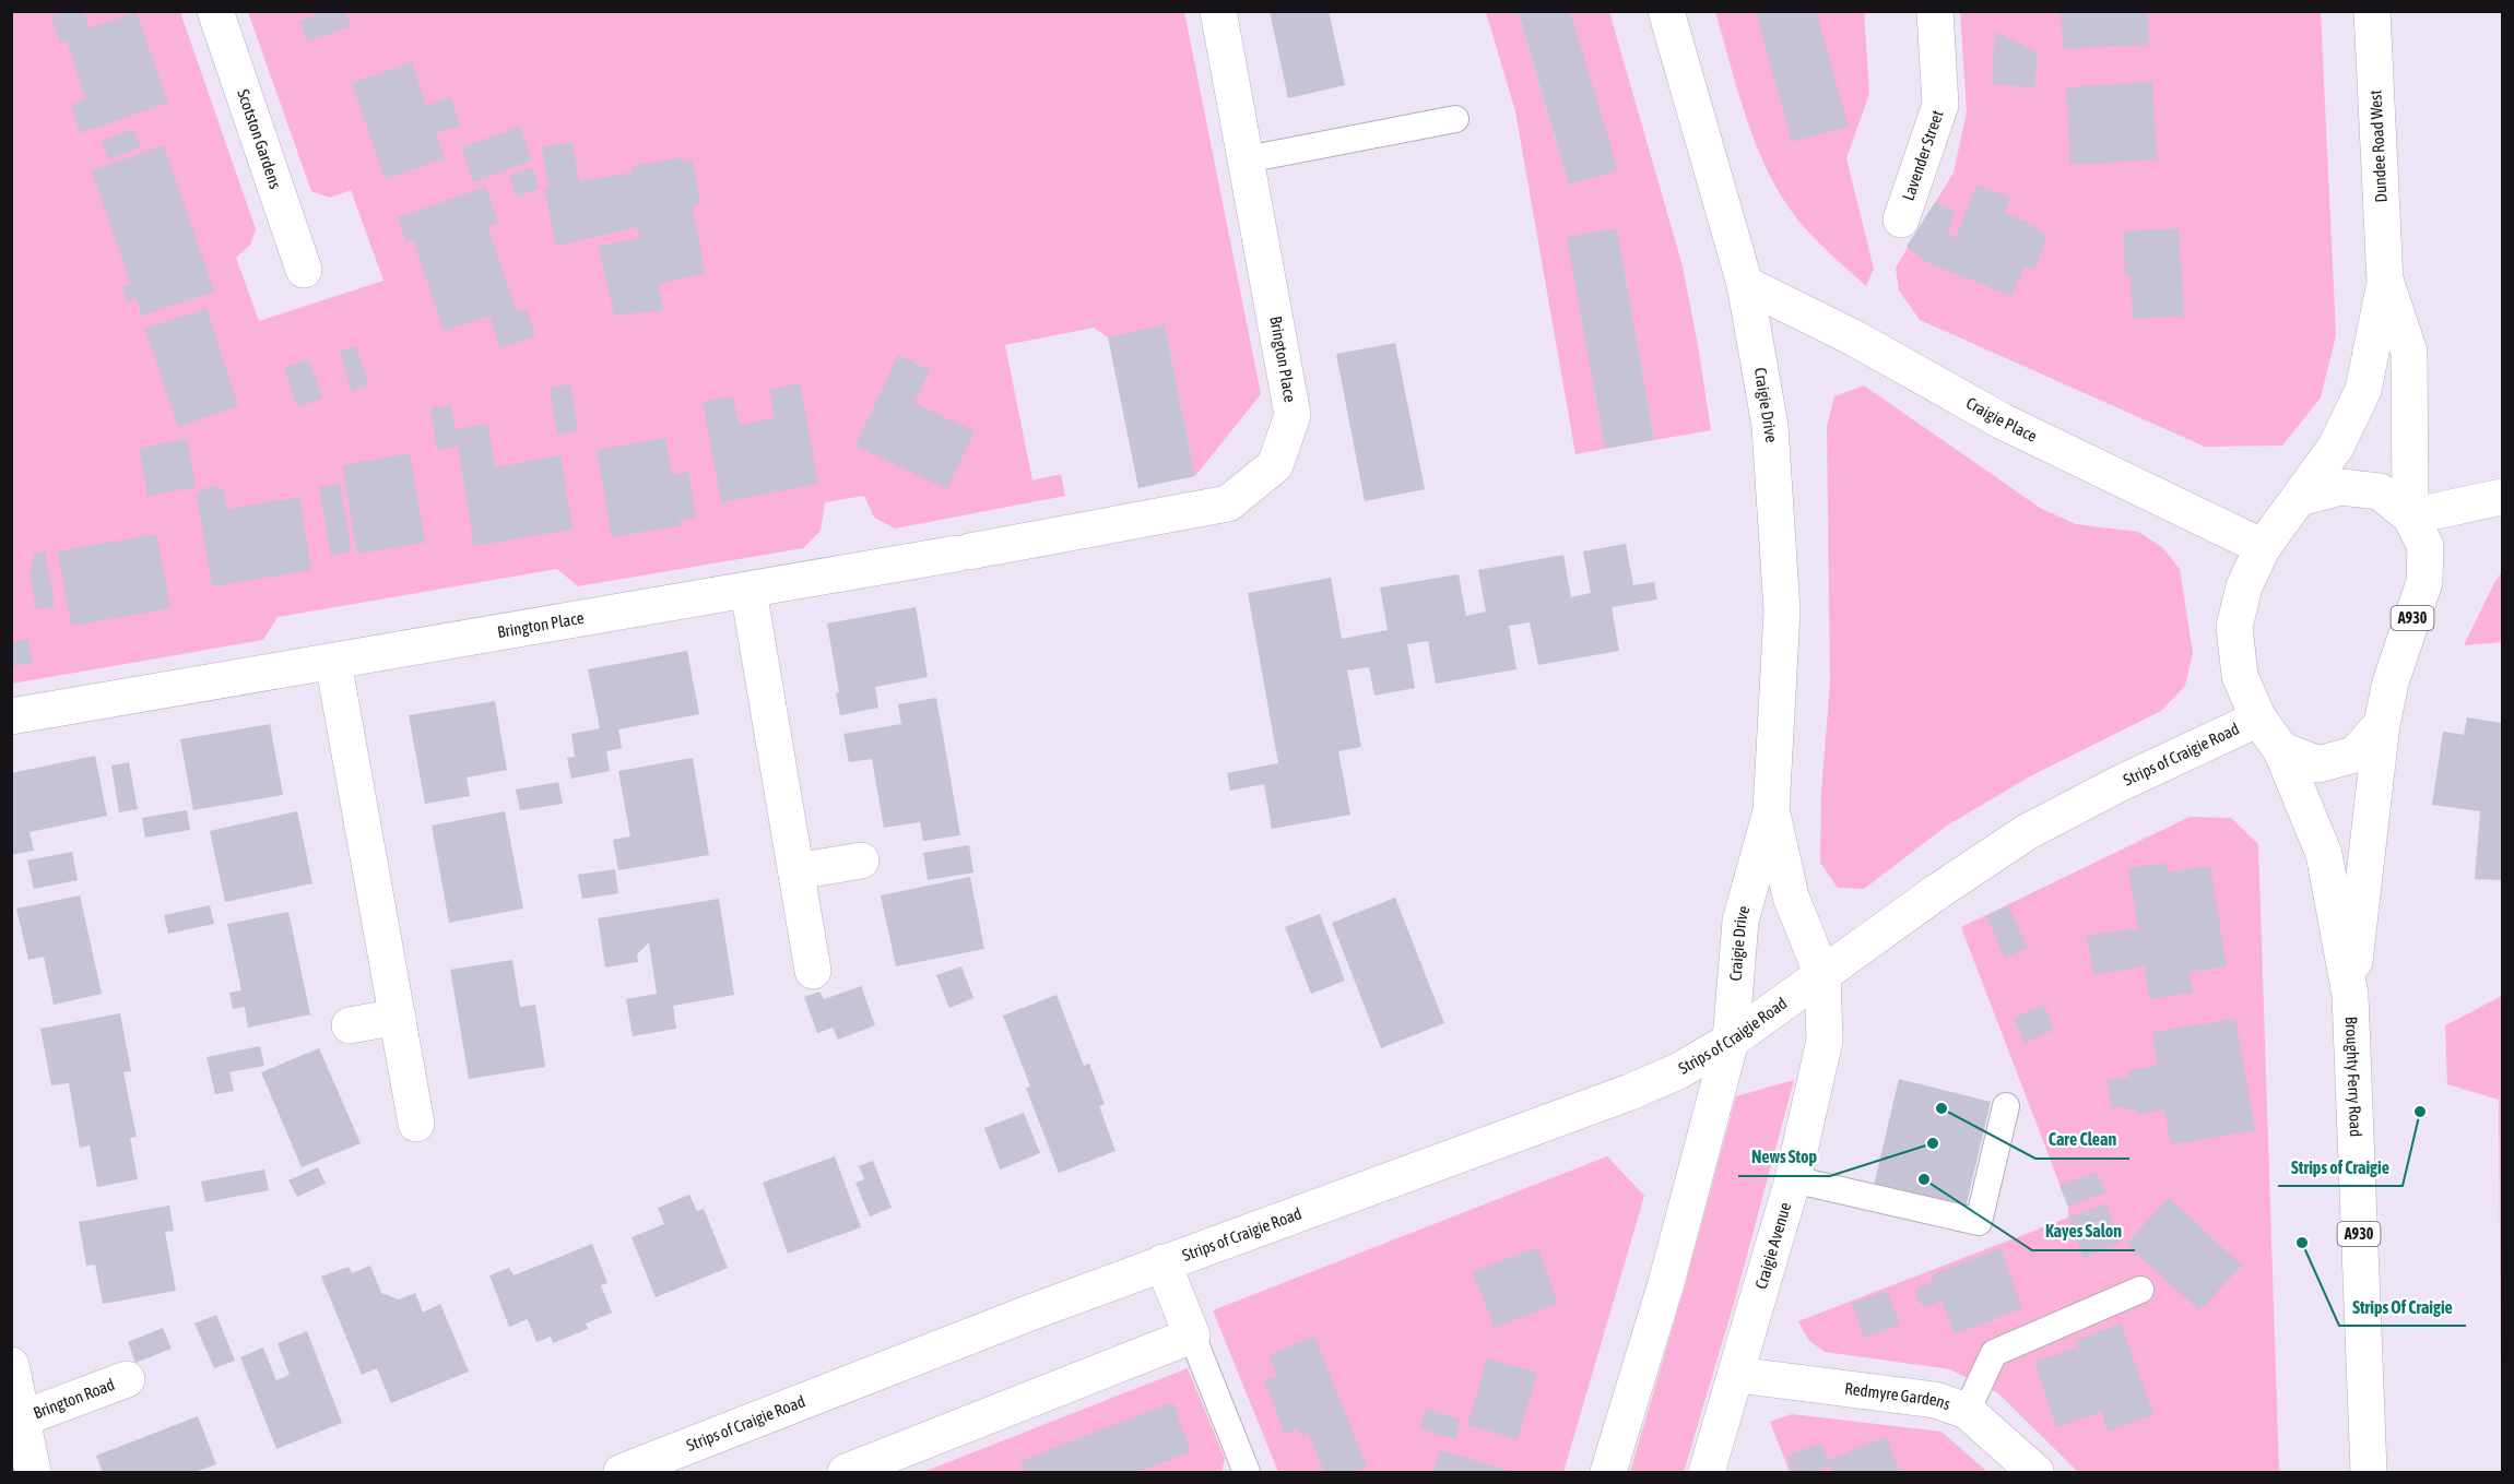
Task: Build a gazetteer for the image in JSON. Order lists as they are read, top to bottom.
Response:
{
  "streets": {
    "street": [
      "Scotston Gardens",
      "Dundee Road West",
      "Lavender Street",
      "Brington Place",
      "Craigie Drive",
      "Craigie Place",
      "A930",
      "Strips of Craigie Road",
      "Broughty Ferry Road",
      "Craigie Avenue",
      "Redmyre Gardens",
      "Brington Road"
    ]
  },
  "crossings": [
    ["Dundee Road West", "A930"],
    ["Craigie Drive", "Craigie Place"],
    ["Craigie Drive", "Strips of Craigie Road"],
    ["Craigie Drive", "Craigie Avenue"],
    ["Craigie Place", "A930"],
    ["A930", "Strips of Craigie Road"],
    ["A930", "Broughty Ferry Road"],
    ["Strips of Craigie Road", "Craigie Avenue"],
    ["Craigie Avenue", "Redmyre Gardens"]
  ],
  "places": [
    "Care Clean",
    "Strips of Craigie",
    "News Stop",
    "Kayes Salon",
    "Strips Of Craigie"
  ]
}
